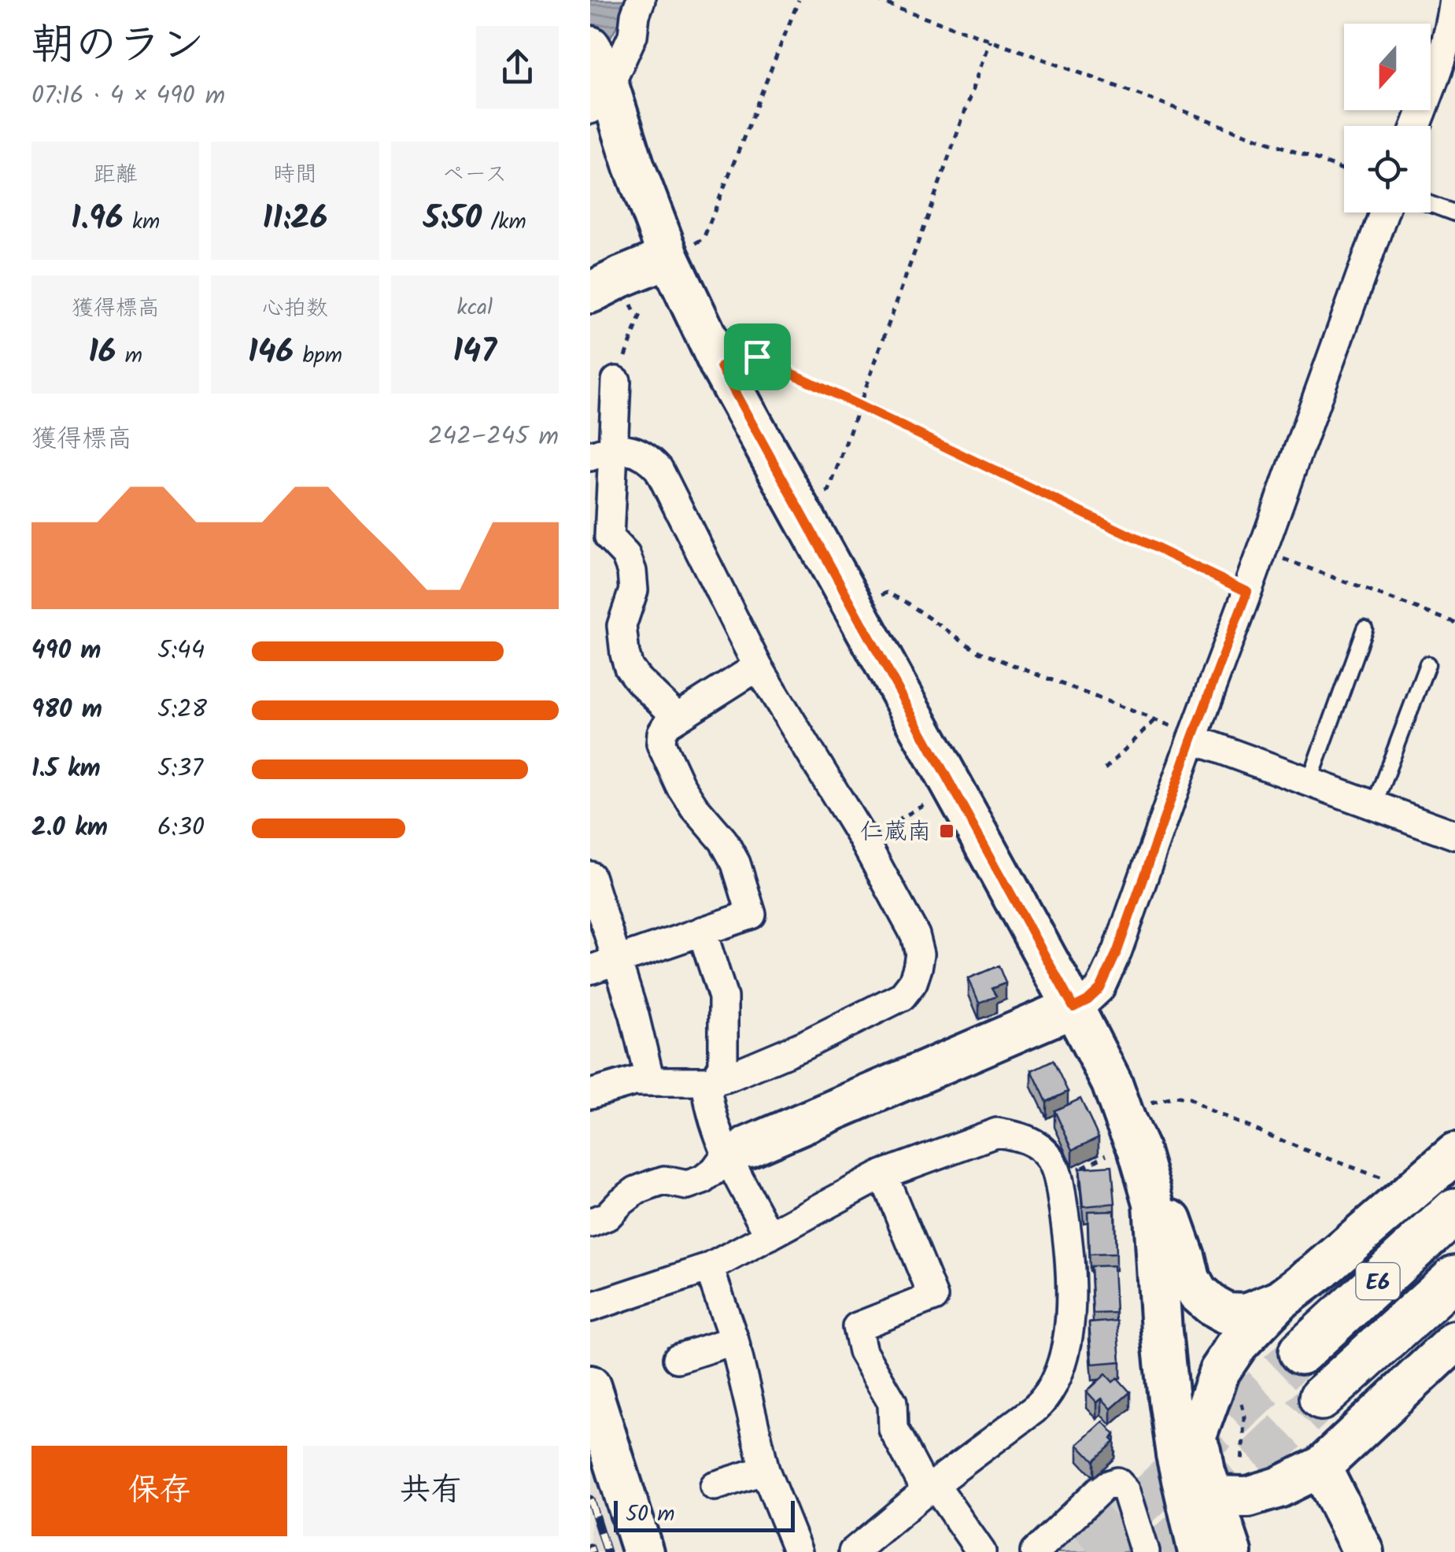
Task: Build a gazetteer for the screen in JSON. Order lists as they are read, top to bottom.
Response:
{
  "streets": {
    "highway": ["E6"]
  },
  "places": {
    "transit": ["仁蔵南"]
  },
  "scale_bar": "50 m",
  "north": "bottom",
  "page": {
    "heading": ["朝のラン", "07:16 · 4 × 490 m"],
    "stats": [
      ["距離", "1.96 km"],
      ["時間", "11:26"],
      ["ペース", "5:50 /km"],
      ["獲得標高", "16 m"],
      ["心拍数", "146 bpm"],
      ["kcal", "147"]
    ],
    "chart": ["獲得標高", "242–245 m"],
    "list": [
      {
        "name": "490 m",
        "note": "5:44"
      },
      {
        "name": "980 m",
        "note": "5:28"
      },
      {
        "name": "1.5 km",
        "note": "5:37"
      },
      {
        "name": "2.0 km",
        "note": "6:30"
      }
    ],
    "buttons": ["保存", "共有"],
    "scale": "50 m"
  }
}
